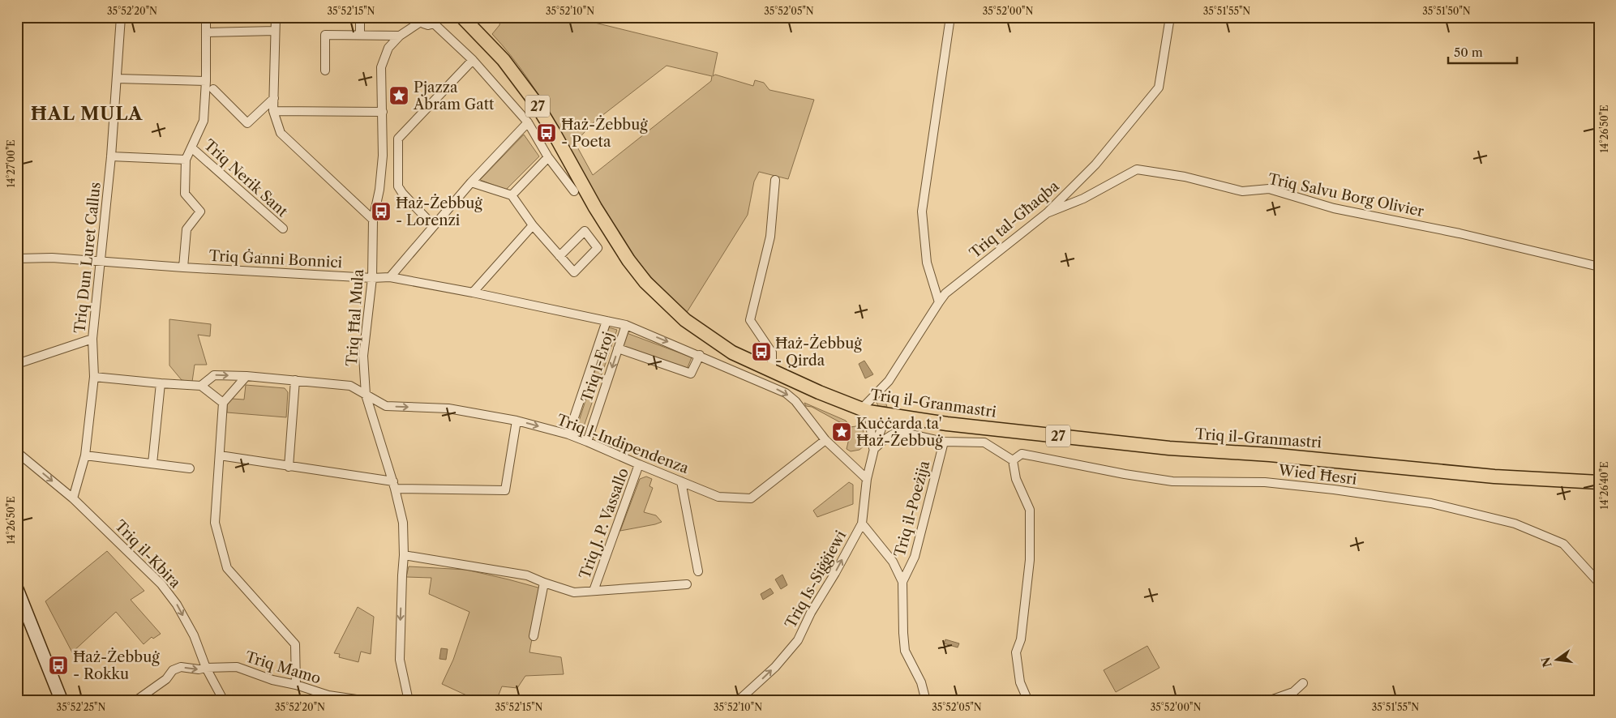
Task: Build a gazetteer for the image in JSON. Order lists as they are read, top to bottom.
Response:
{
  "streets": {
    "main road": ["27", "Triq il-Granmastri"],
    "street": [
      "Triq Nerik Sant",
      "Triq Salvu Borg Olivier",
      "Triq tal-Għaqba",
      "Triq Dun Luret Callus",
      "Triq Ġanni Bonnici",
      "Triq Ħal Mula",
      "Triq l-Eroj",
      "Triq l-Indipendenza",
      "Wied Ħesri",
      "Triq il-Poeżija",
      "Triq J. P. Vassallo",
      "Triq il-Kbira",
      "Triq Is-Siġġiewi",
      "Triq Mamo"
    ]
  },
  "crossings": [
    ["Triq Nerik Sant", "Triq Dun Luret Callus"],
    ["Triq Salvu Borg Olivier", "Triq tal-Għaqba"],
    ["Triq tal-Għaqba", "Triq il-Granmastri"],
    ["Triq tal-Għaqba", "Triq Is-Siġġiewi"],
    ["Triq Dun Luret Callus", "Triq Ġanni Bonnici"],
    ["Triq Dun Luret Callus", "Triq il-Kbira"],
    ["Triq Ġanni Bonnici", "Triq Ħal Mula"],
    ["Triq Ġanni Bonnici", "Triq l-Eroj"],
    ["Triq Ġanni Bonnici", "Triq l-Indipendenza"],
    ["Triq Ġanni Bonnici", "Triq Is-Siġġiewi"],
    ["Triq Ħal Mula", "Triq l-Indipendenza"],
    ["Triq l-Eroj", "Triq l-Indipendenza"],
    ["Triq il-Granmastri", "Triq Is-Siġġiewi"],
    ["Triq l-Indipendenza", "Triq J. P. Vassallo"],
    ["Triq il-Kbira", "Triq Mamo"]
  ],
  "one_way": ["Triq l-Indipendenza", "Triq il-Kbira", "Triq Is-Siġġiewi"],
  "districts": ["ĦAL MULA"],
  "places": {
    "place": ["Pjazza Abram Gatt", "Kuċċarda ta' Ħaż-Żebbuġ"],
    "bus stop": [
      "Ħaż-Żebbuġ - Poeta",
      "Ħaż-Żebbuġ - Lorenzi",
      "Ħaż-Żebbuġ - Qirda",
      "Ħaż-Żebbuġ - Rokku"
    ]
  },
  "scale_bar": "50 m",
  "north": "left",
  "coordinates": [
    "35°52'20\"N",
    "35°52'15\"N",
    "35°52'10\"N",
    "35°52'05\"N",
    "35°52'00\"N",
    "35°51'55\"N",
    "35°51'50\"N",
    "14°26'50\"E",
    "14°27'00\"E",
    "14°26'40\"E",
    "35°52'25\"N"
  ]
}
